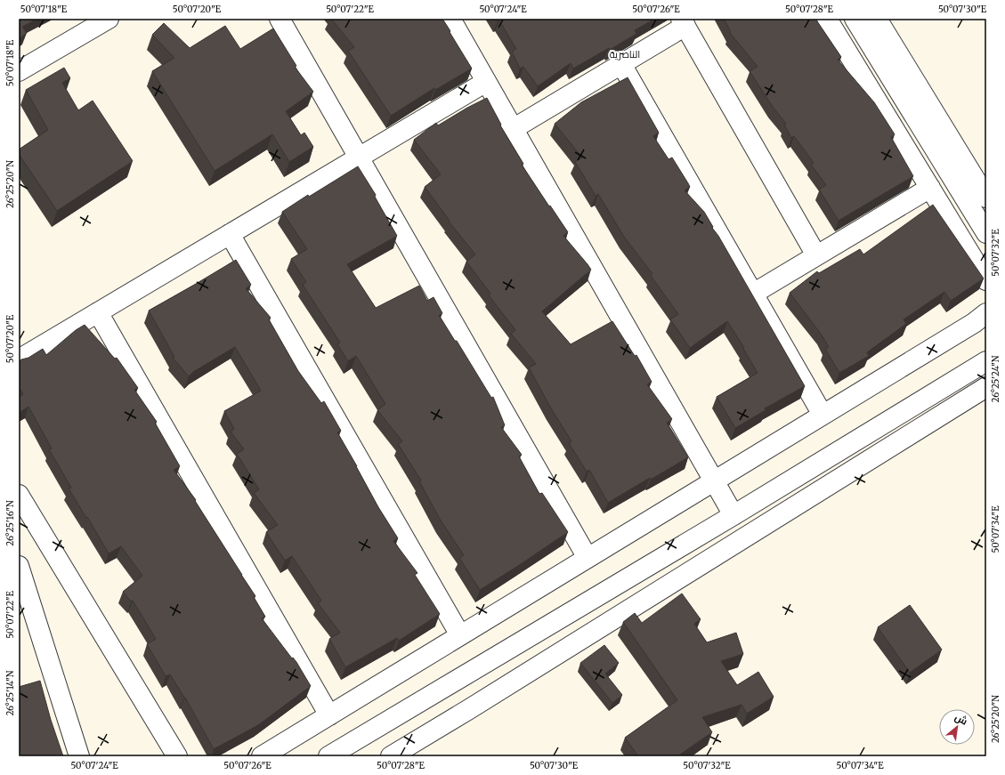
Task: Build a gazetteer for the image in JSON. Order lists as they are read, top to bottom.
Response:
{
  "districts": ["الناصرية"],
  "north": "top right",
  "coordinates": [
    "50°07'18\"E",
    "50°07'20\"E",
    "50°07'22\"E",
    "50°07'24\"E",
    "50°07'26\"E",
    "50°07'28\"E",
    "50°07'30\"E",
    "26°25'20\"N",
    "50°07'32\"E",
    "26°25'24\"N",
    "26°25'16\"N",
    "50°07'34\"E",
    "26°25'14\"N"
  ]
}
